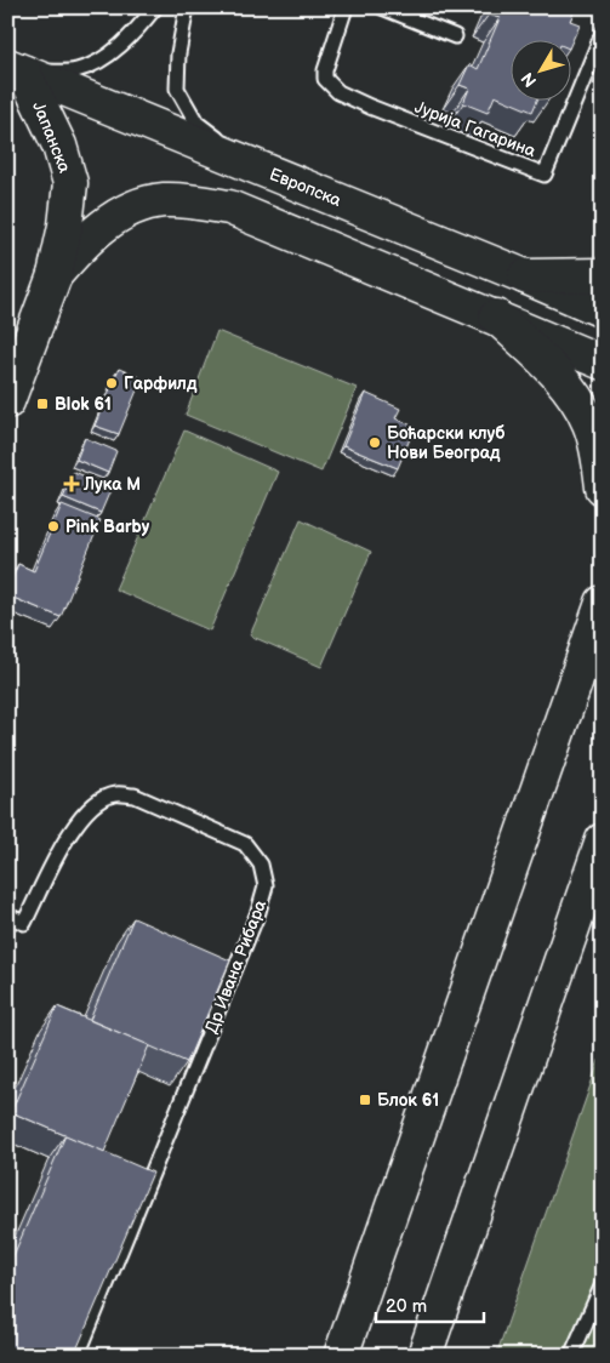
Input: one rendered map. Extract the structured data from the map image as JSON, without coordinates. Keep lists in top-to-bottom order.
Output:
{
  "streets": {
    "main road": ["Јапанска", "Европска"],
    "lane": ["Јурија Гагарина", "Др Ивана Рибара"]
  },
  "crossings": [
    ["Јапанска", "Европска"]
  ],
  "places": {
    "other": ["Гарфилд", "Боћарски клуб Нови Београд", "Pink Barby"],
    "transit": ["Blok 61", "Блок 61"],
    "health": ["Лука М"]
  },
  "scale_bar": "20 m",
  "north": "bottom left"
}
